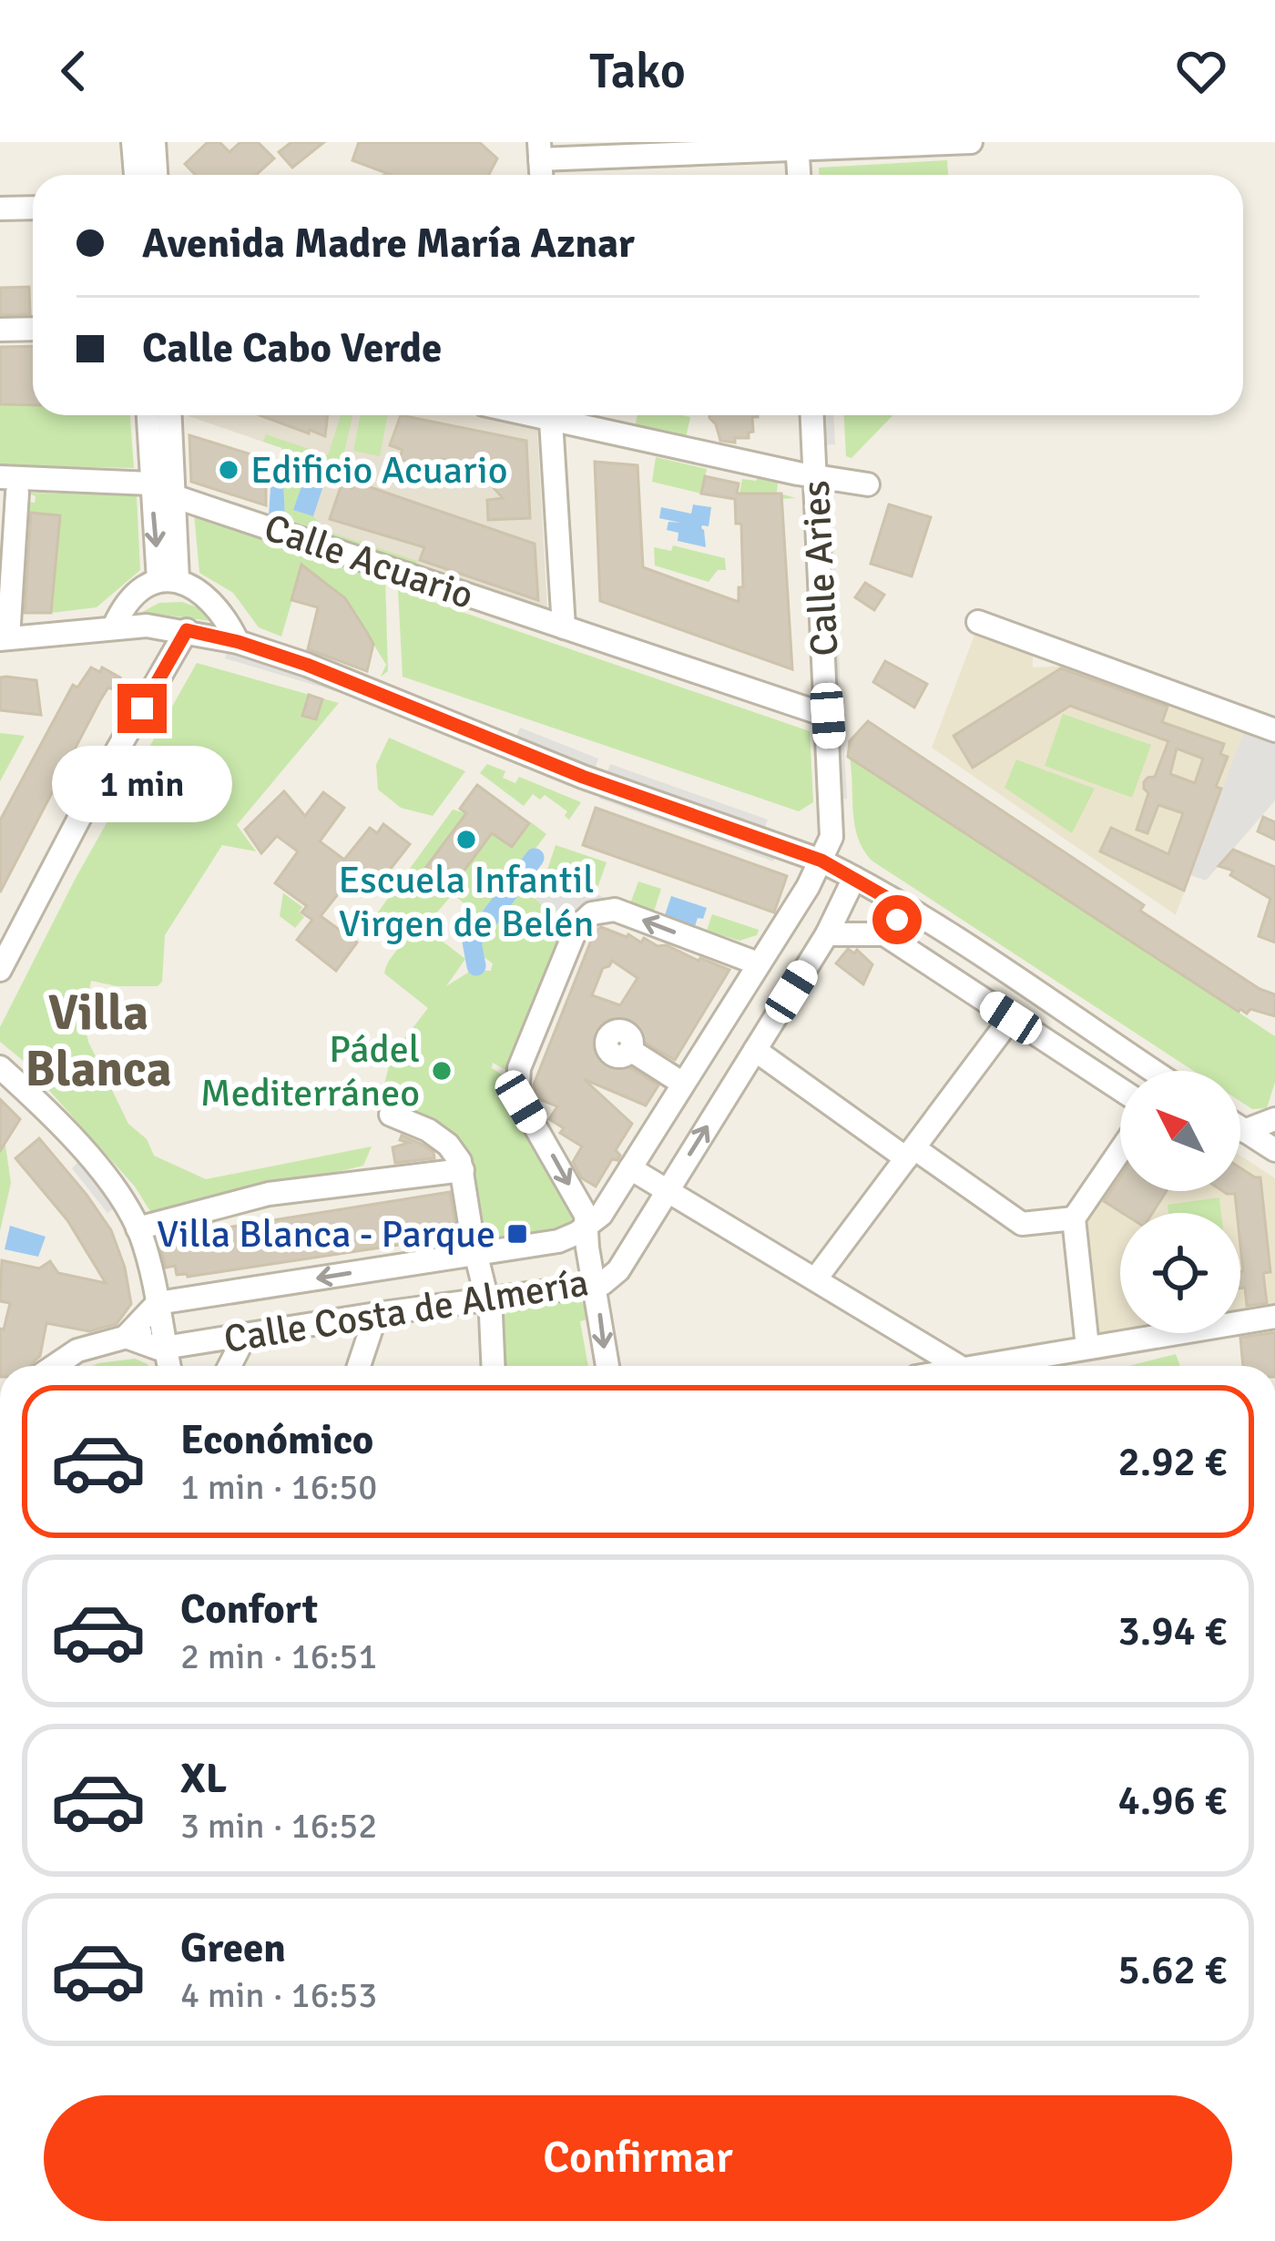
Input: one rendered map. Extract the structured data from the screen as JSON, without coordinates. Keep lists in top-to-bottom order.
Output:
{
  "streets": {
    "street": ["Calle Acuario", "Calle Aries", "Calle Costa de Almería"]
  },
  "crossings": [
    ["Calle Acuario", "Calle Aries"],
    ["Calle Aries", "Calle Costa de Almería"]
  ],
  "districts": ["Villa Blanca"],
  "places": {
    "other": ["Edificio Acuario", "Escuela Infantil Virgen de Belén", "Pádel Mediterráneo"],
    "transit": ["Villa Blanca - Parque"]
  },
  "north": "top left",
  "page": {
    "header": "Tako",
    "banner": ["Avenida Madre María Aznar", "Calle Cabo Verde"],
    "bubble": "1 min",
    "list": [
      {
        "name": "Económico",
        "note": "1 min · 16:50",
        "value": "2.92 €"
      },
      {
        "name": "Confort",
        "note": "2 min · 16:51",
        "value": "3.94 €"
      },
      {
        "name": "XL",
        "note": "3 min · 16:52",
        "value": "4.96 €"
      },
      {
        "name": "Green",
        "note": "4 min · 16:53",
        "value": "5.62 €"
      }
    ],
    "buttons": "Confirmar"
  }
}
